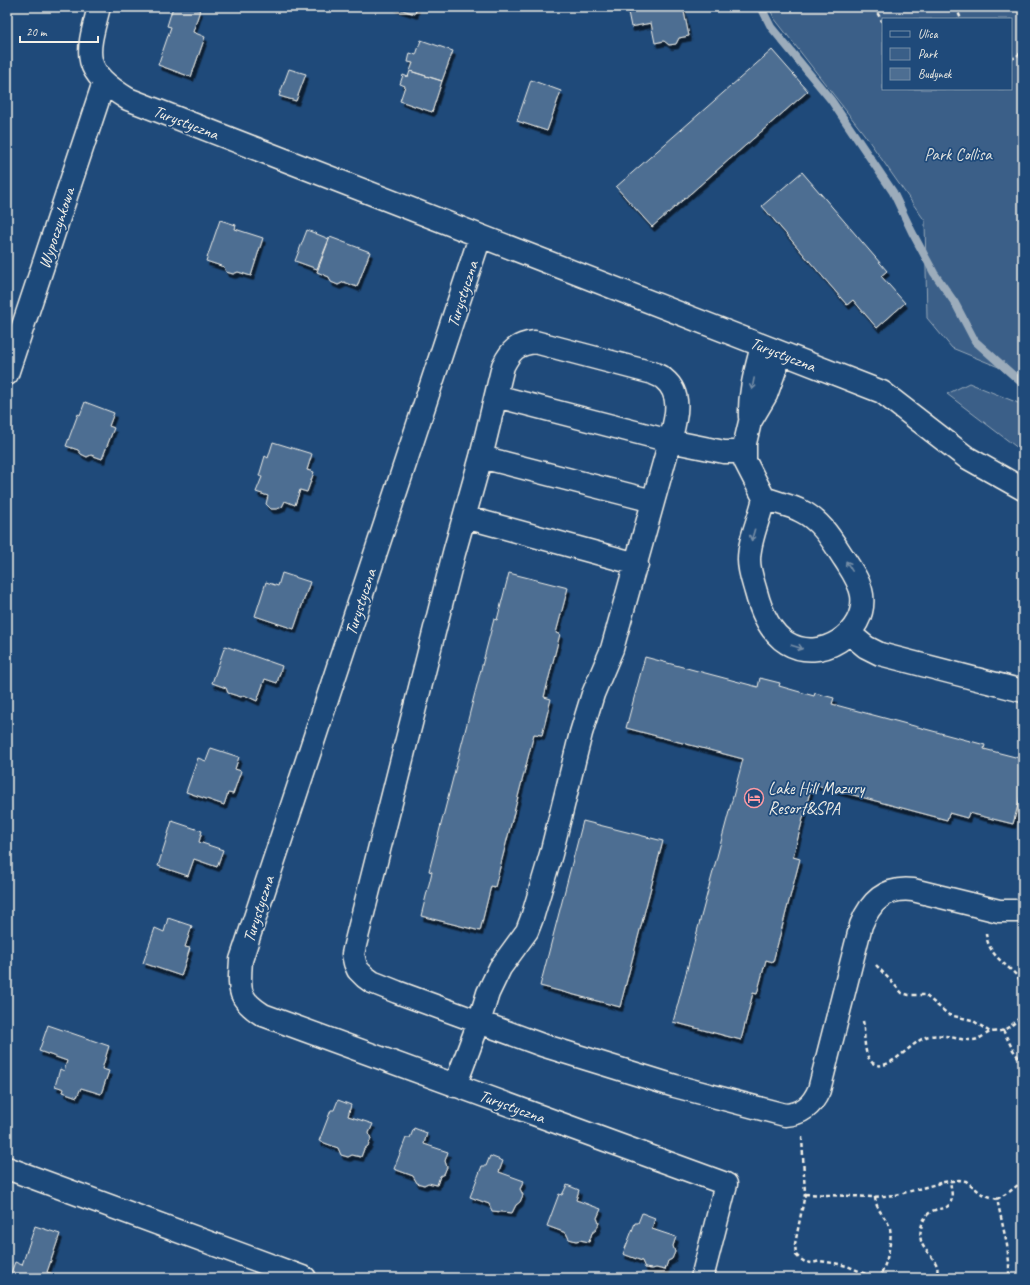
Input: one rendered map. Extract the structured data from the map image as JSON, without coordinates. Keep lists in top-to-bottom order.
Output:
{
  "streets": {
    "street": ["Turystyczna", "Wypoczynkowa"]
  },
  "crossings": [
    ["Turystyczna", "Wypoczynkowa"]
  ],
  "parks": ["Park Collisa"],
  "places": {
    "hotel": ["Lake Hill Mazury Resort&SPA"]
  },
  "legend": ["Ulica", "Park", "Budynek"],
  "scale_bar": "20 m"
}
